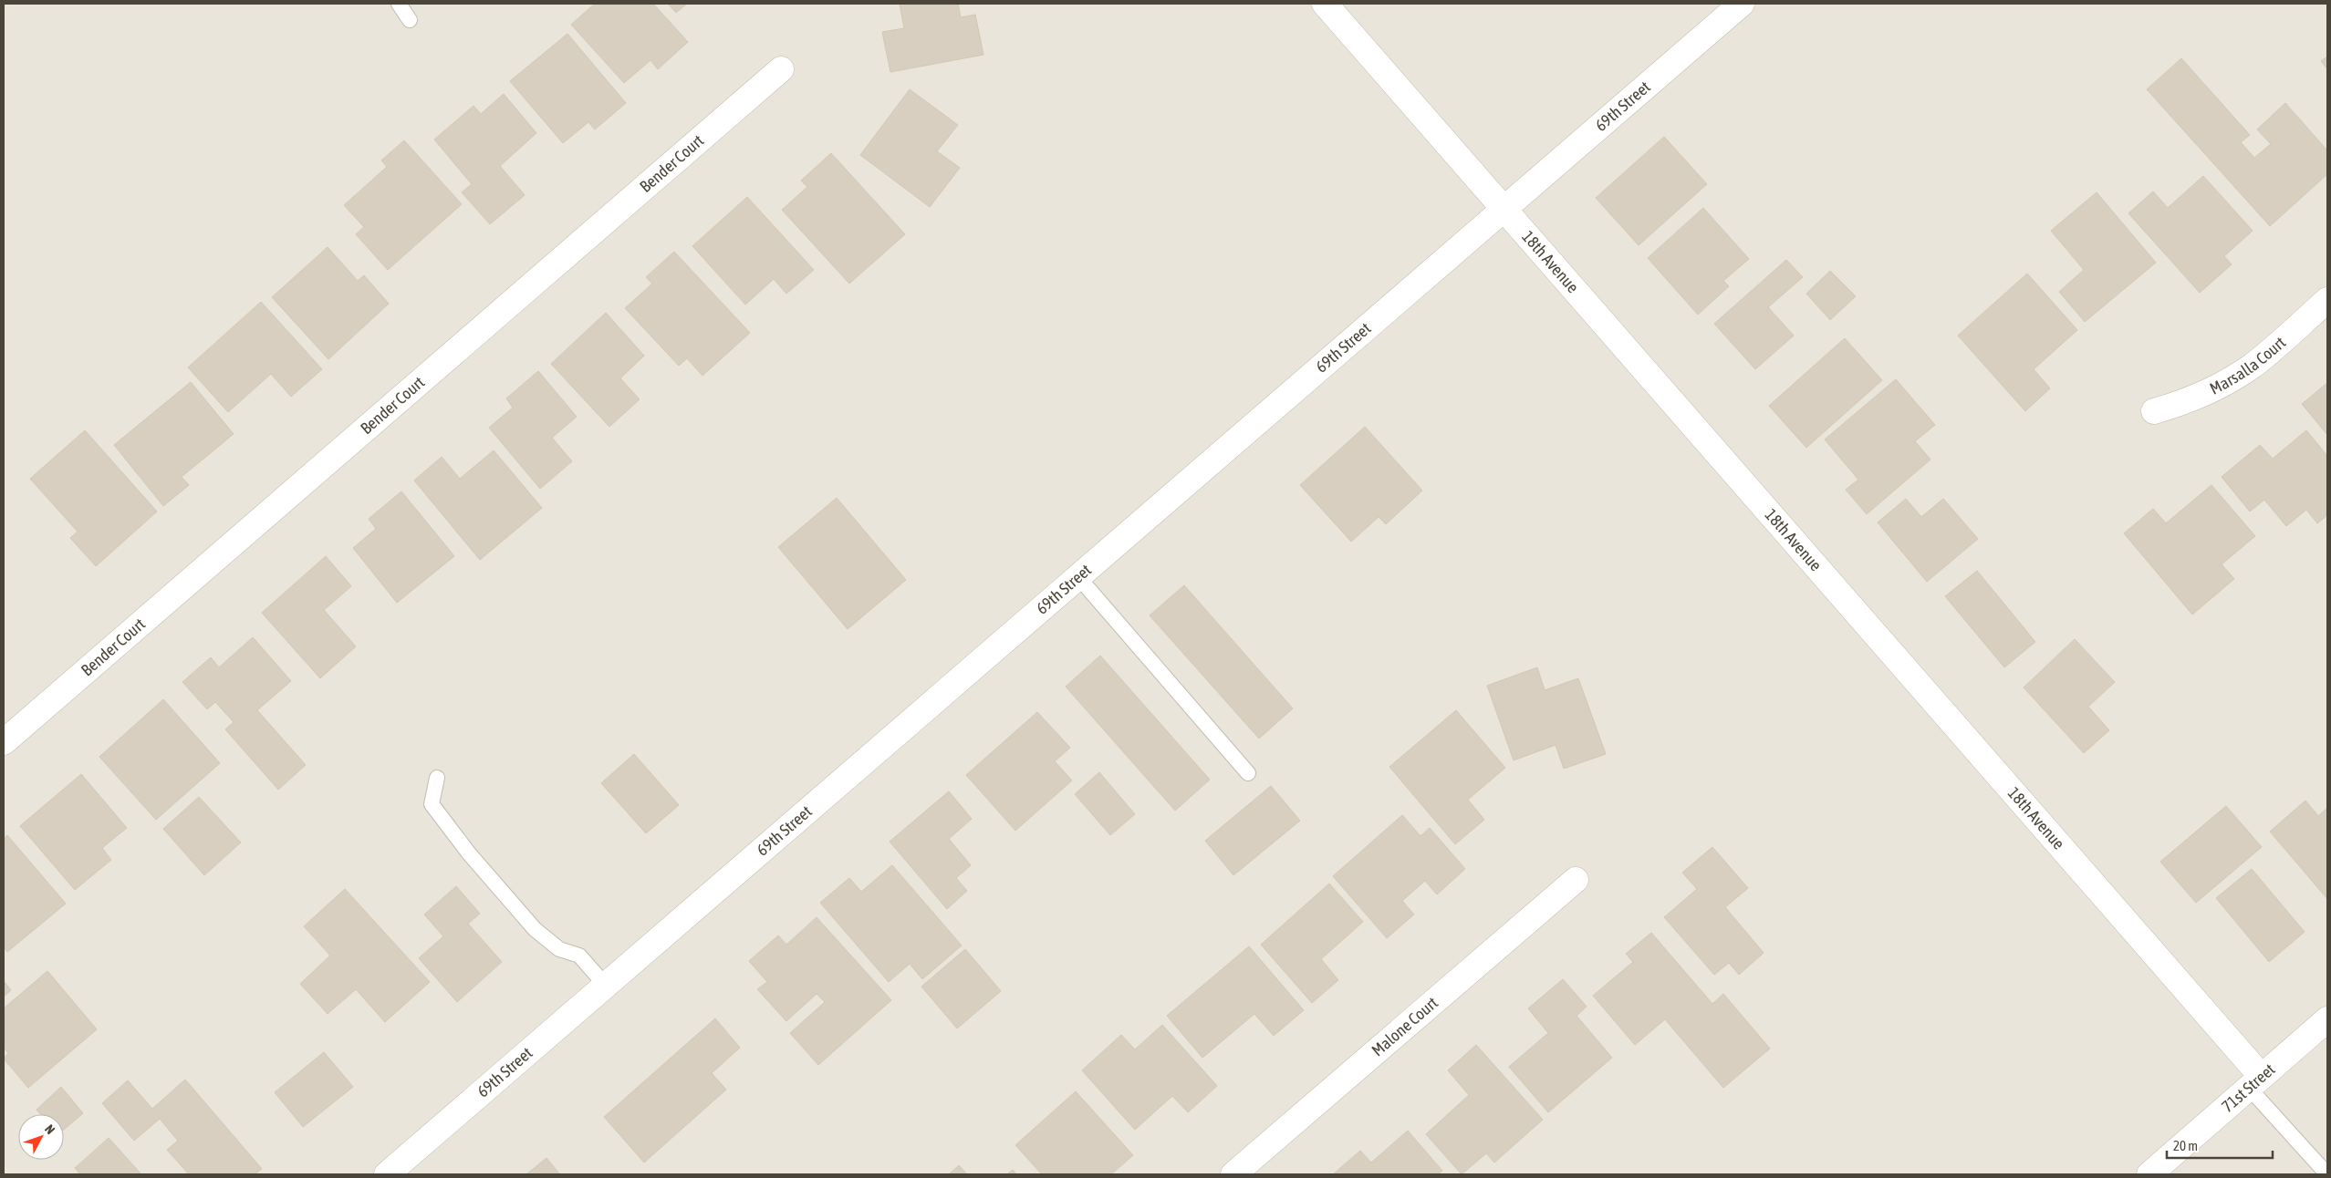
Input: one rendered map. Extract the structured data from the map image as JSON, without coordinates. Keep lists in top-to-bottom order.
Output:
{
  "streets": {
    "street": [
      "69th Street",
      "Bender Court",
      "18th Avenue",
      "Marsalla Court",
      "Malone Court",
      "71st Street"
    ]
  },
  "crossings": [
    ["69th Street", "18th Avenue"],
    ["18th Avenue", "71st Street"]
  ],
  "scale_bar": "20 m",
  "north": "top right"
}
